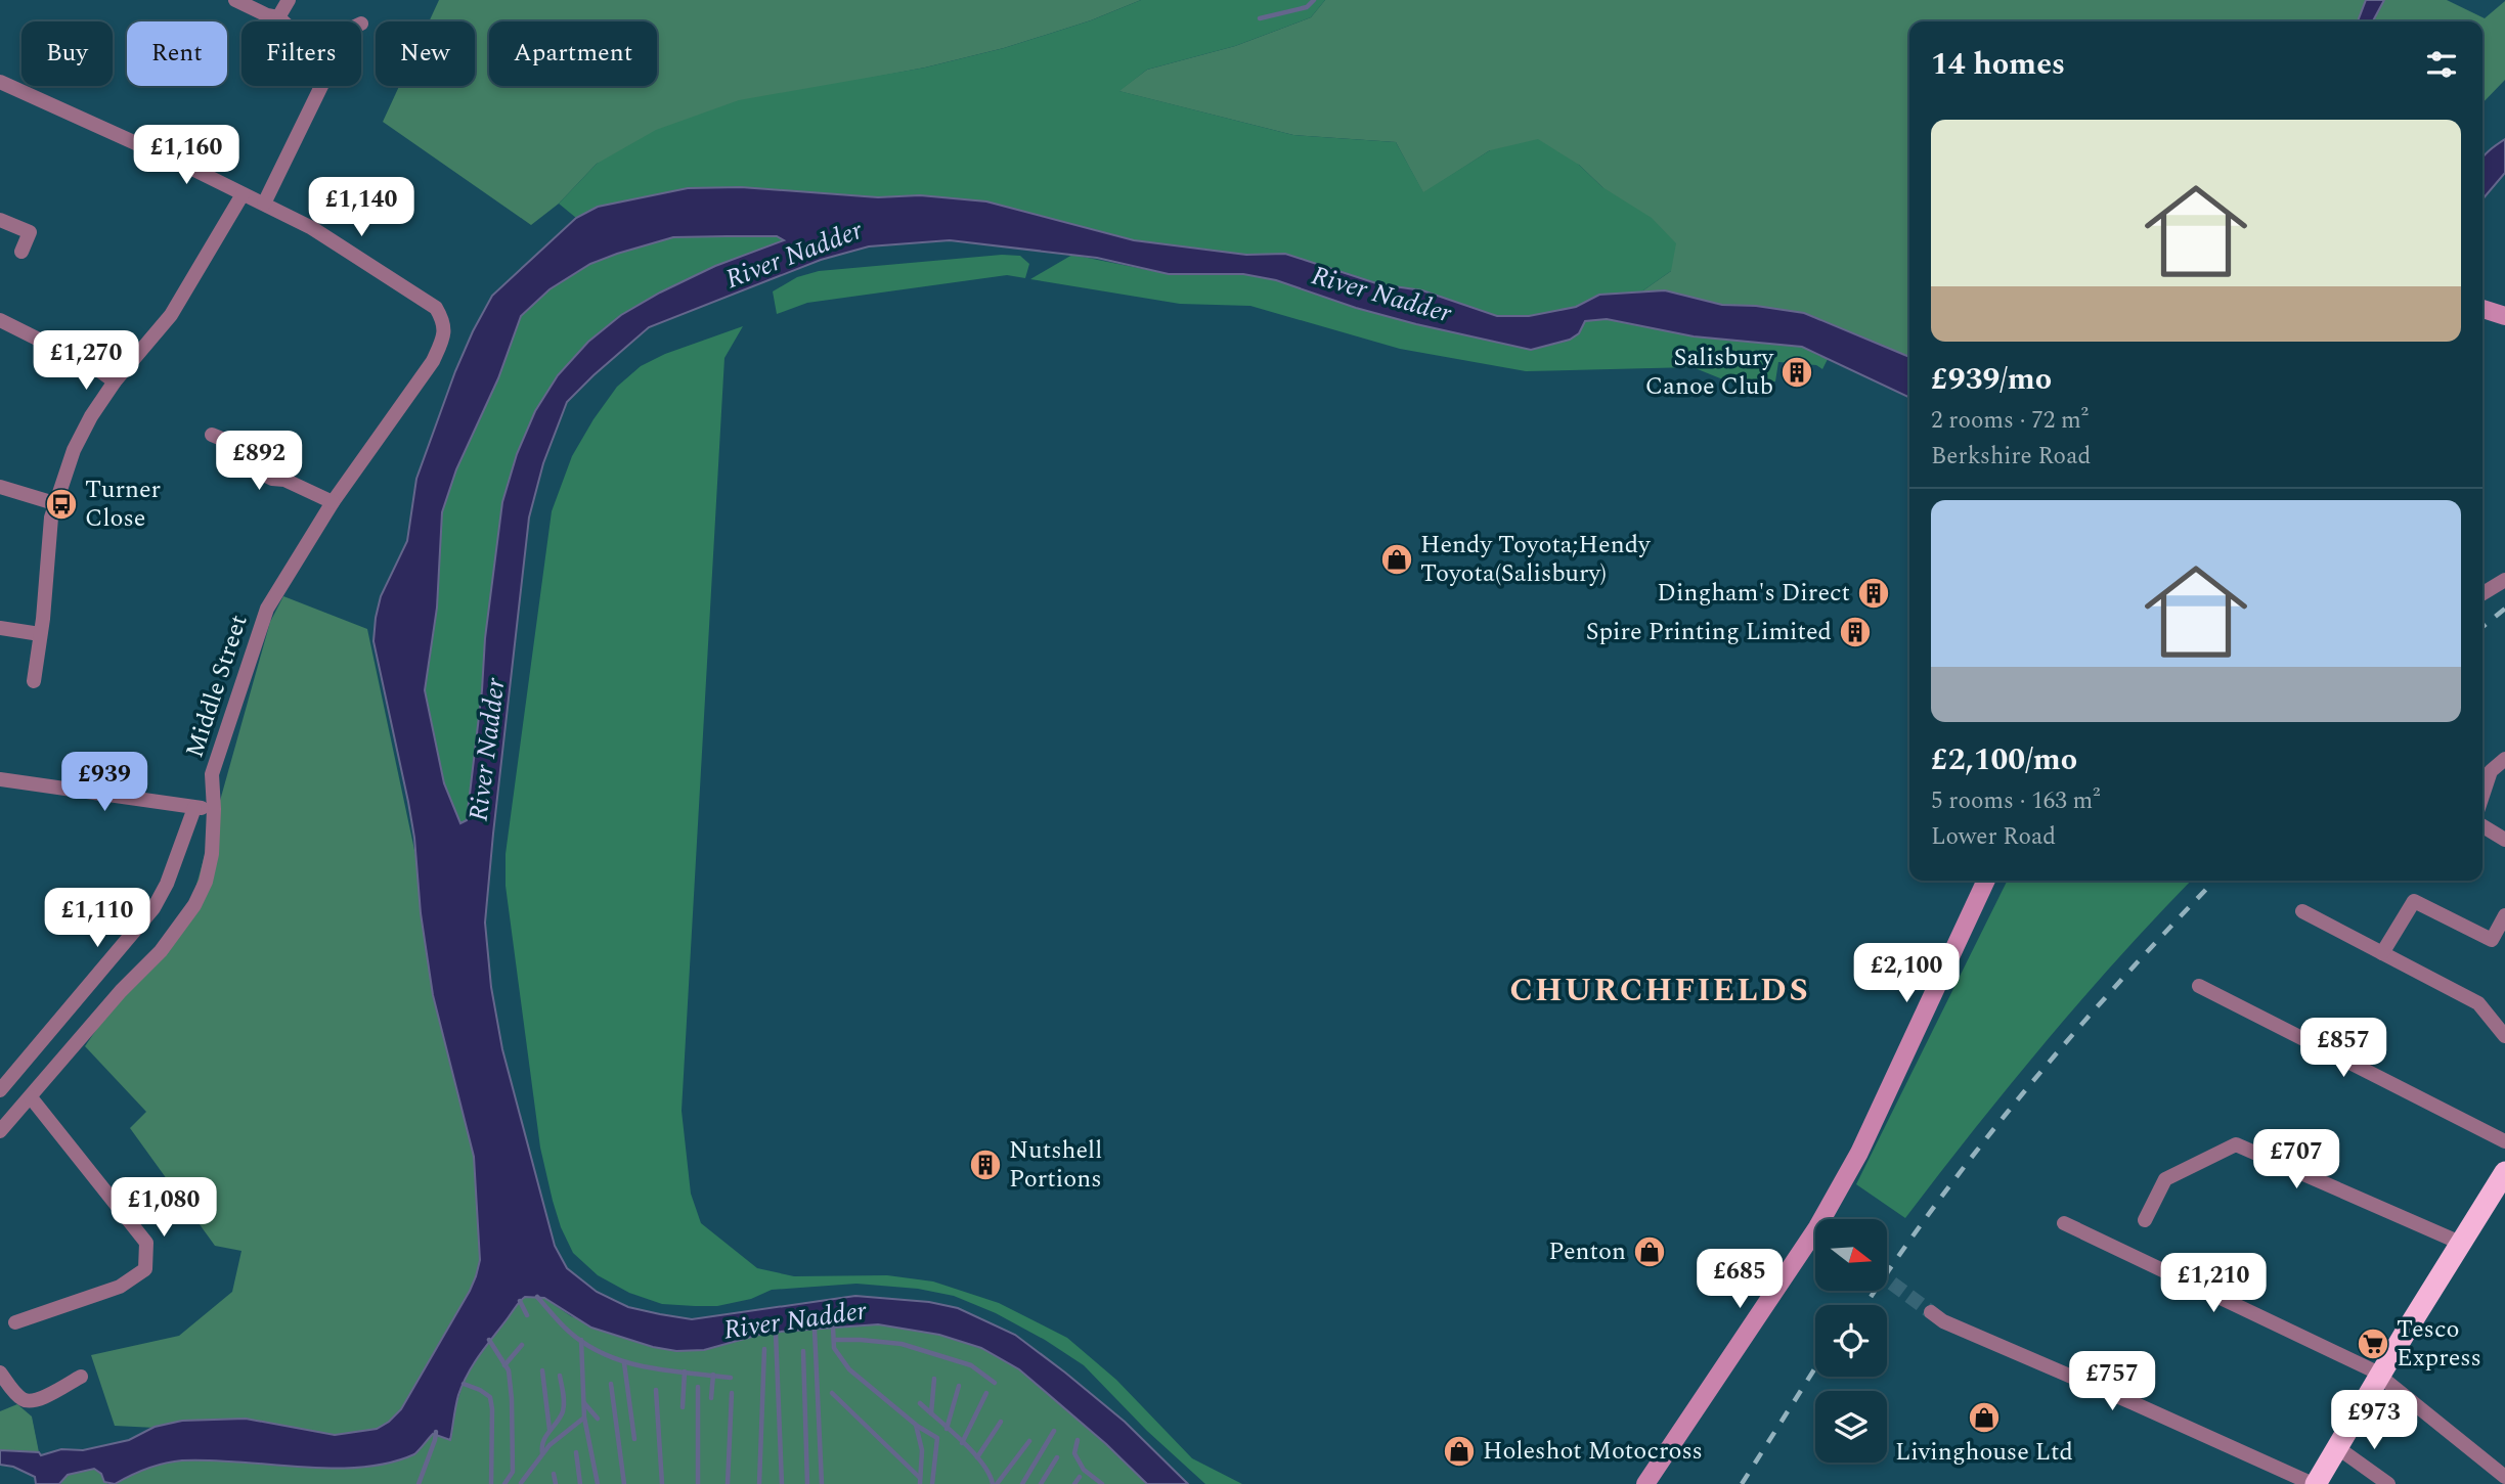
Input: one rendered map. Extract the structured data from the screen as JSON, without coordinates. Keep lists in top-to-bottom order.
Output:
{
  "streets": {
    "street": ["Middle Street"]
  },
  "districts": ["CHURCHFIELDS"],
  "water": ["River Nadder"],
  "places": {
    "building": [
      "Salisbury Canoe Club",
      "Dingham's Direct",
      "Spire Printing Limited",
      "Nutshell Portions"
    ],
    "bus stop": ["Turner Close"],
    "shop": [
      "Hendy Toyota;Hendy Toyota(Salisbury)",
      "Penton",
      "Livinghouse Ltd",
      "Holeshot Motocross"
    ],
    "supermarket": ["Tesco Express"]
  },
  "north": "right",
  "page": {
    "chip": [
      "Buy",
      "Rent",
      "Filters",
      "New",
      "Apartment"
    ],
    "heading": "14 homes",
    "list": [
      {
        "name": "£939/mo",
        "note": "2 rooms · 72 m² · Berkshire Road"
      },
      {
        "name": "£2,100/mo",
        "note": "5 rooms · 163 m² · Lower Road"
      }
    ],
    "price": [
      "£1,160",
      "£1,140",
      "£1,270",
      "£892",
      "£939",
      "£1,110",
      "£2,100",
      "£857",
      "£707",
      "£1,080",
      "£685",
      "£1,210",
      "£757",
      "£973"
    ]
  }
}
